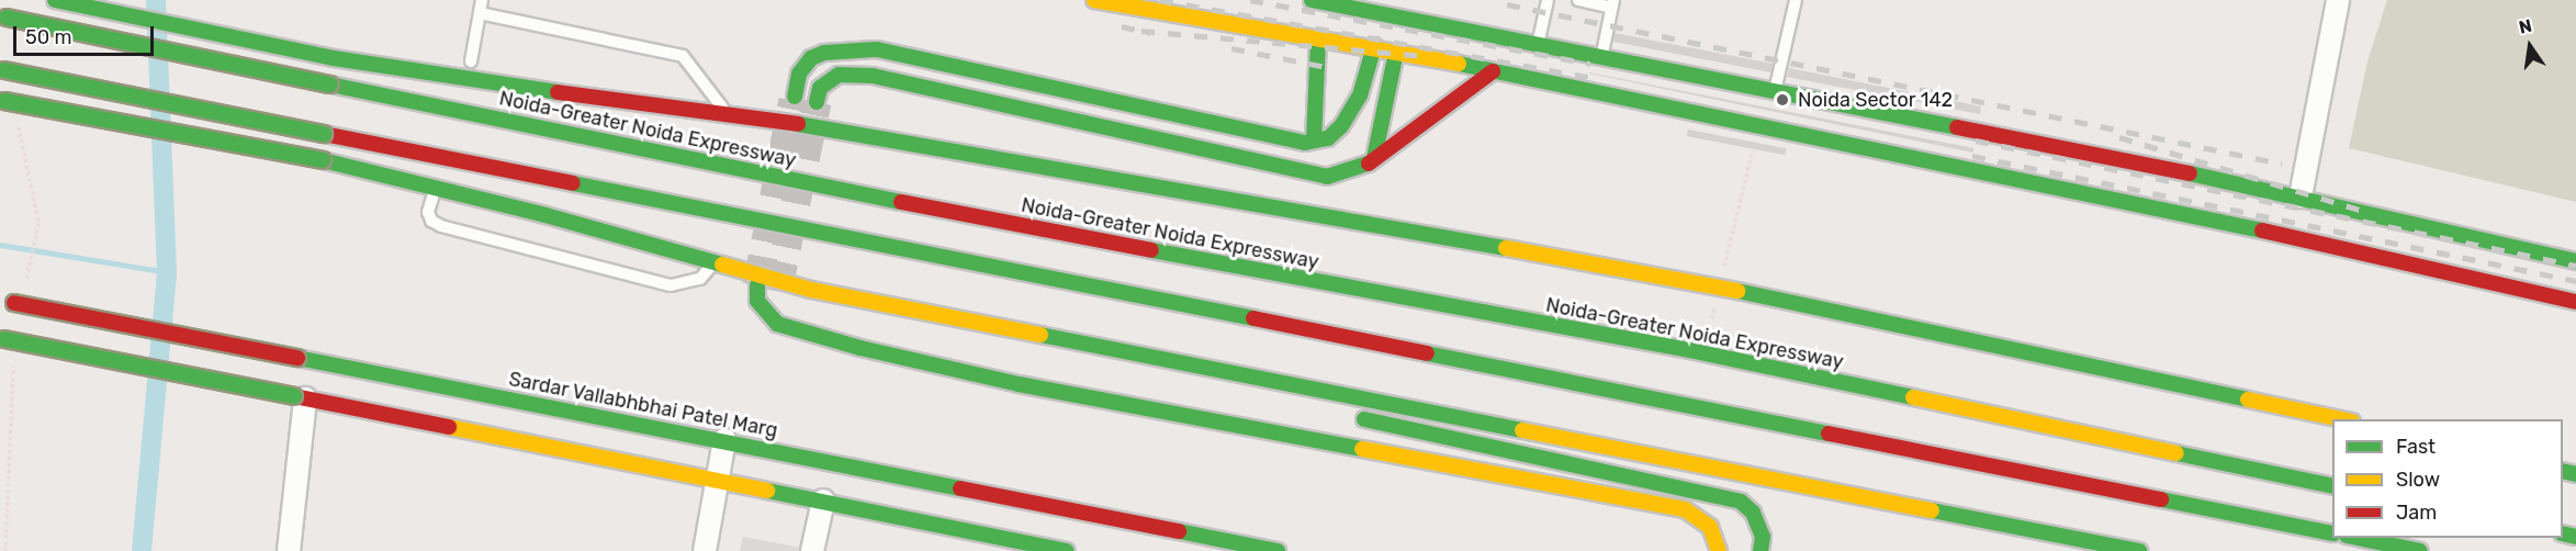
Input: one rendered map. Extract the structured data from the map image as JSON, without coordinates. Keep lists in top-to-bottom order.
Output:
{
  "streets": {
    "main road": ["Noida-Greater Noida Expressway", "Sardar Vallabhbhai Patel Marg"]
  },
  "places": ["Noida Sector 142"],
  "legend": ["Fast", "Slow", "Jam"],
  "scale_bar": "50 m",
  "north": "top"
}
